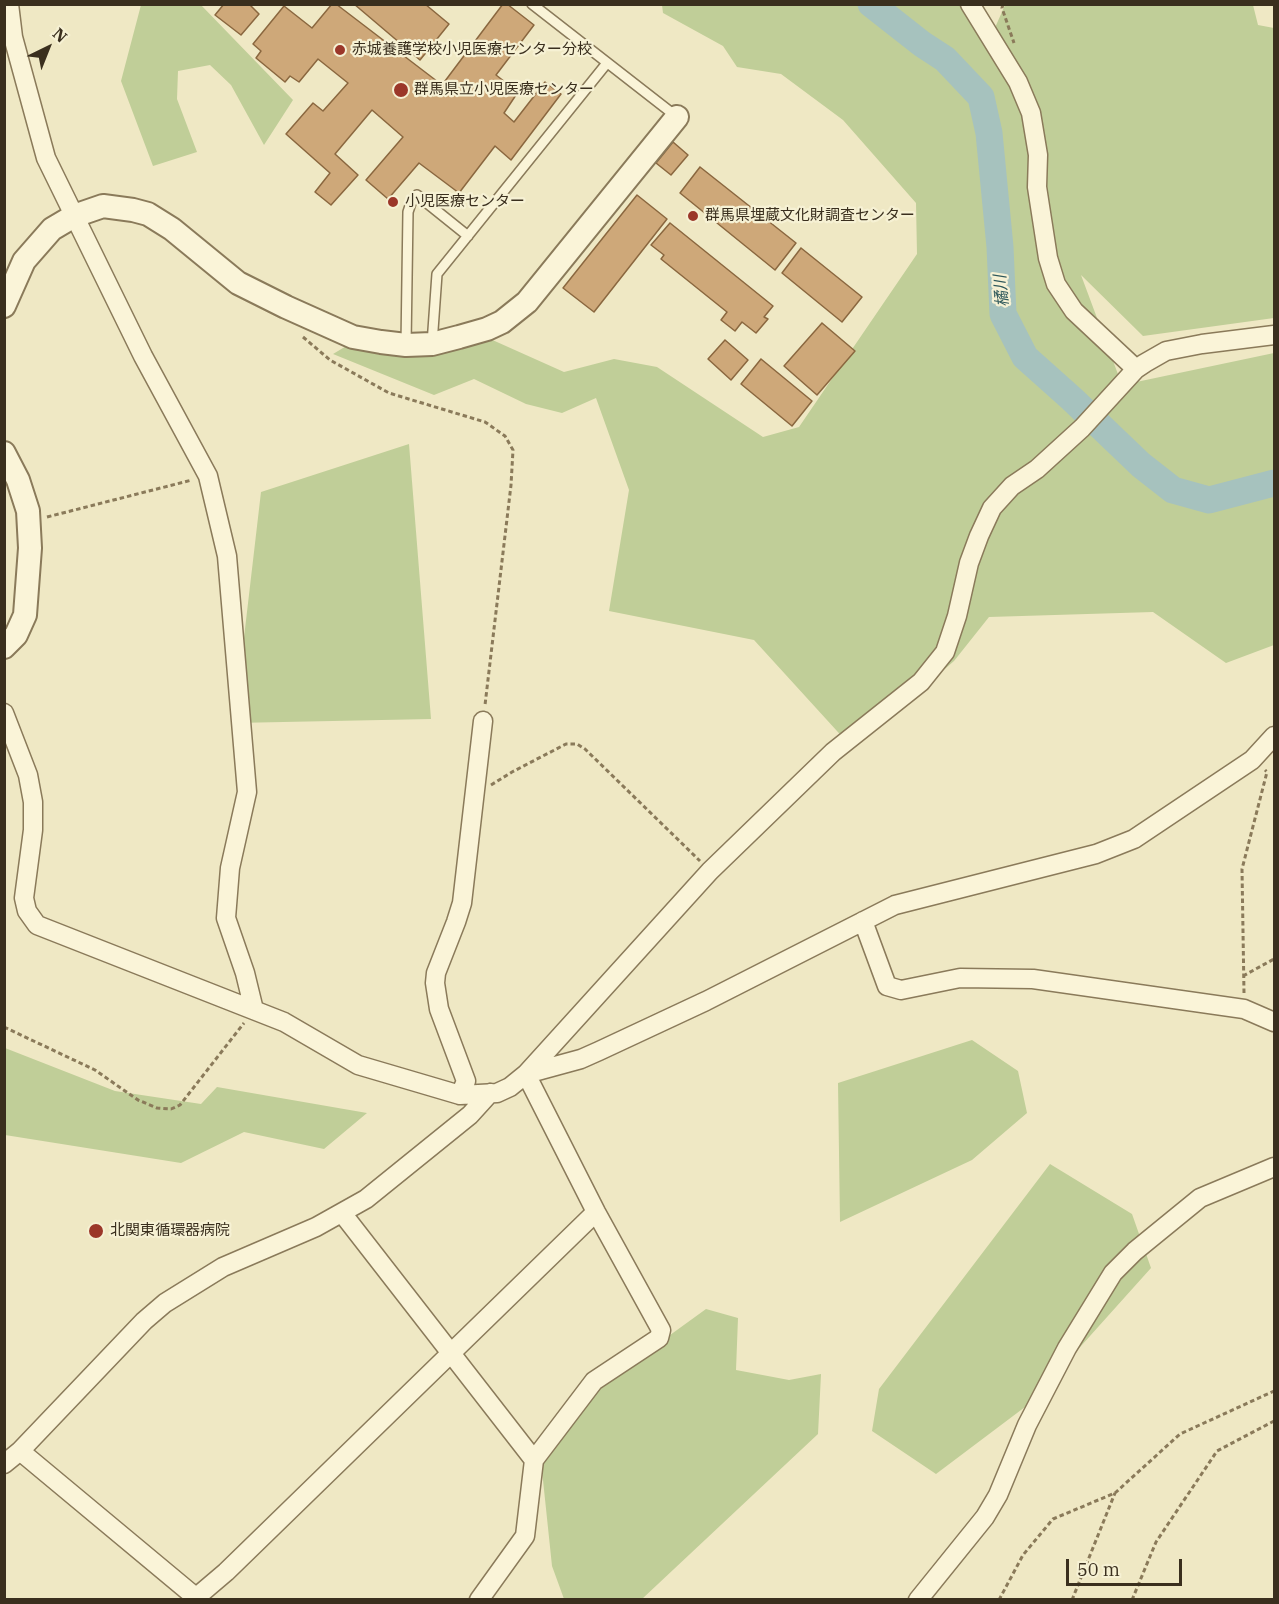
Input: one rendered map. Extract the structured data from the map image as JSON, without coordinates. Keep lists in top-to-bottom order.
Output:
{
  "water": ["橘川"],
  "places": [
    "赤城養護学校小児医療センター分校",
    "群馬県立小児医療センター",
    "小児医療センター",
    "群馬県埋蔵文化財調査センター",
    "北関東循環器病院"
  ],
  "scale_bar": "50 m",
  "north": "top right"
}
